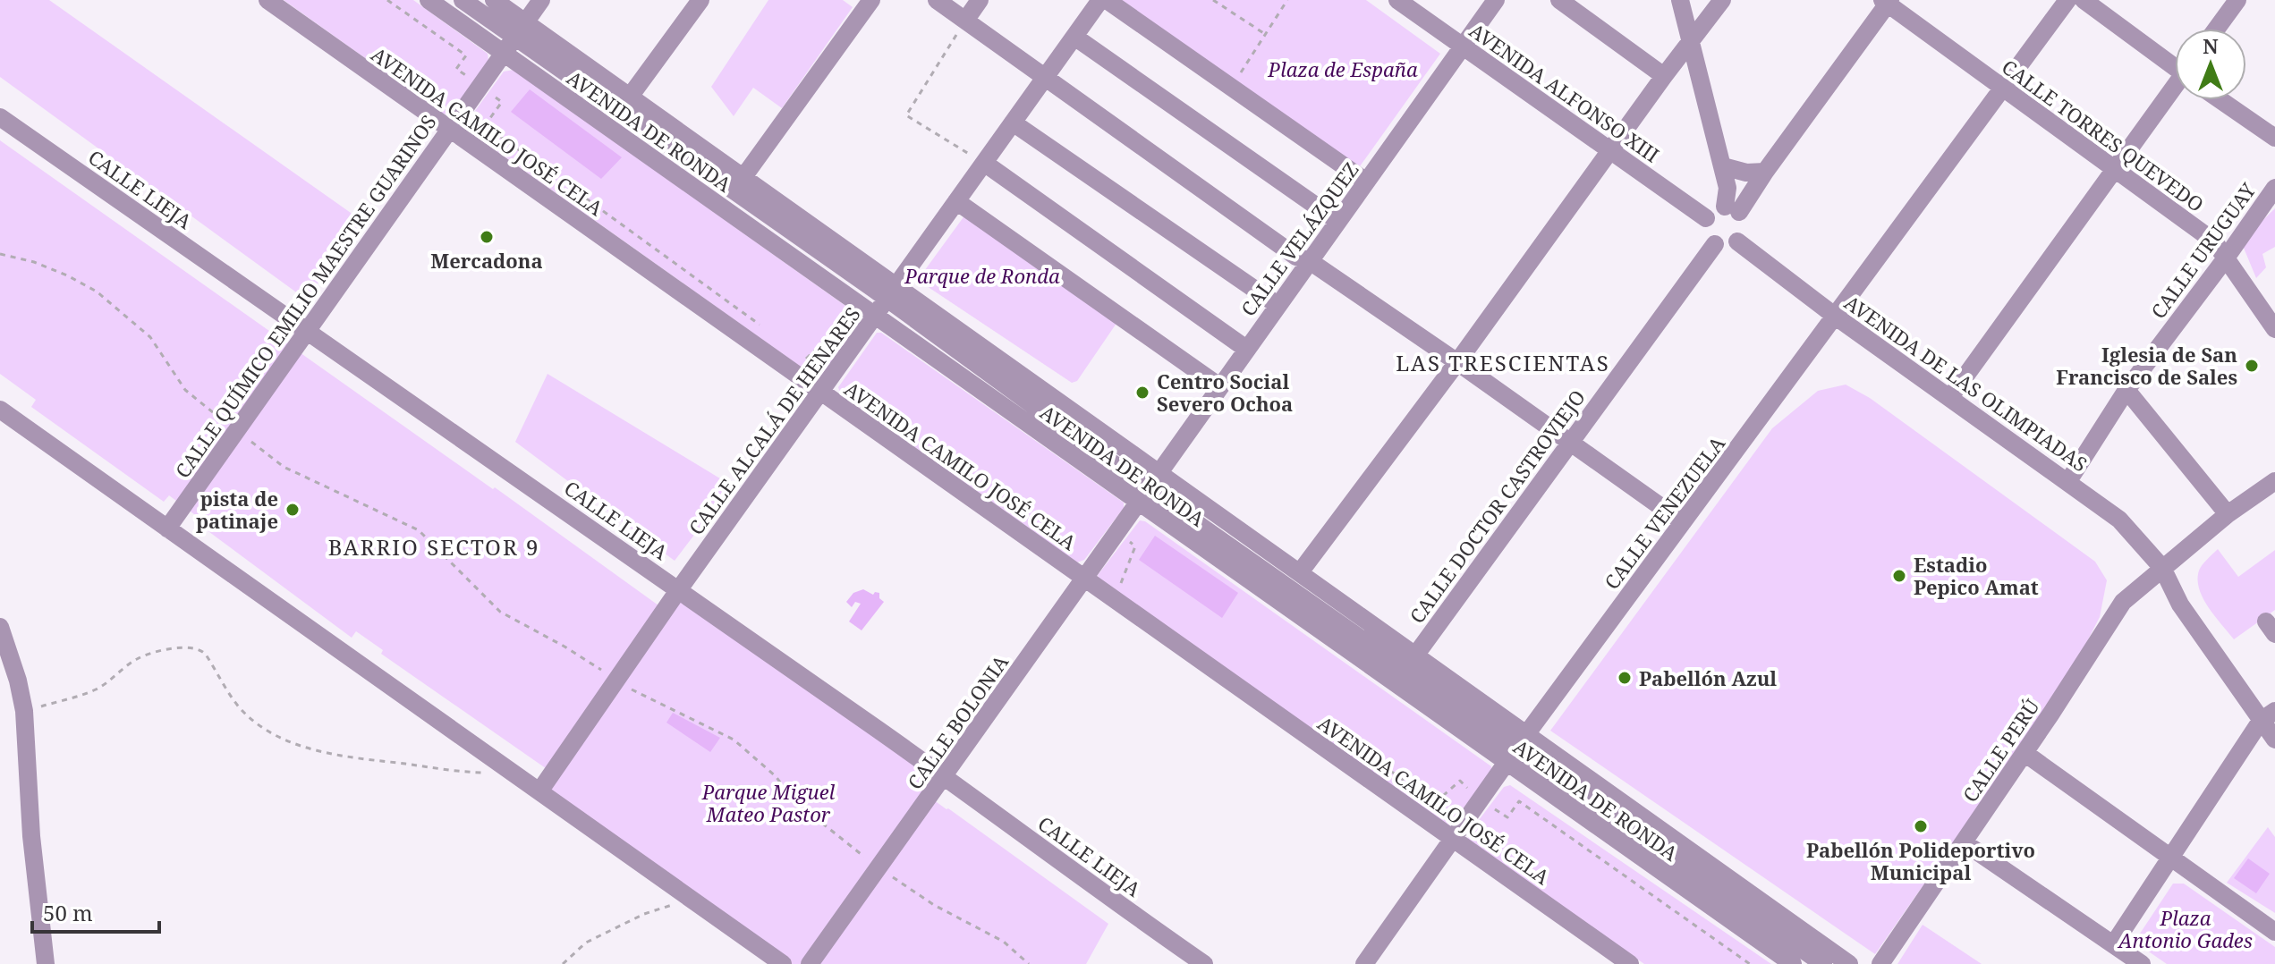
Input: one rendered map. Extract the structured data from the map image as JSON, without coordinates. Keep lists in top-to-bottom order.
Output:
{
  "streets": {
    "street": [
      "AVENIDA ALFONSO XIII",
      "AVENIDA CAMILO JOSÉ CELA",
      "AVENIDA DE RONDA",
      "CALLE TORRES QUEVEDO",
      "CALLE LIEJA",
      "CALLE VELÁZQUEZ",
      "CALLE URUGUAY",
      "CALLE QUÍMICO EMILIO MAESTRE GUARINOS",
      "AVENIDA DE LAS OLIMPIADAS",
      "CALLE ALCALÁ DE HENARES",
      "CALLE DOCTOR CASTROVIEJO",
      "CALLE VENEZUELA",
      "CALLE BOLONIA",
      "CALLE PERÚ"
    ]
  },
  "crossings": [
    ["AVENIDA ALFONSO XIII", "CALLE VELÁZQUEZ"],
    ["AVENIDA ALFONSO XIII", "AVENIDA DE LAS OLIMPIADAS"],
    ["AVENIDA ALFONSO XIII", "CALLE DOCTOR CASTROVIEJO"],
    ["AVENIDA CAMILO JOSÉ CELA", "CALLE QUÍMICO EMILIO MAESTRE GUARINOS"],
    ["AVENIDA CAMILO JOSÉ CELA", "CALLE ALCALÁ DE HENARES"],
    ["AVENIDA CAMILO JOSÉ CELA", "CALLE VENEZUELA"],
    ["AVENIDA CAMILO JOSÉ CELA", "CALLE BOLONIA"],
    ["AVENIDA DE RONDA", "CALLE VELÁZQUEZ"],
    ["AVENIDA DE RONDA", "CALLE QUÍMICO EMILIO MAESTRE GUARINOS"],
    ["AVENIDA DE RONDA", "CALLE ALCALÁ DE HENARES"],
    ["AVENIDA DE RONDA", "CALLE DOCTOR CASTROVIEJO"],
    ["AVENIDA DE RONDA", "CALLE VENEZUELA"],
    ["AVENIDA DE RONDA", "CALLE BOLONIA"],
    ["CALLE TORRES QUEVEDO", "CALLE URUGUAY"],
    ["CALLE TORRES QUEVEDO", "CALLE VENEZUELA"],
    ["CALLE LIEJA", "CALLE QUÍMICO EMILIO MAESTRE GUARINOS"],
    ["CALLE LIEJA", "CALLE ALCALÁ DE HENARES"],
    ["CALLE LIEJA", "CALLE BOLONIA"],
    ["CALLE VELÁZQUEZ", "CALLE BOLONIA"],
    ["CALLE URUGUAY", "AVENIDA DE LAS OLIMPIADAS"],
    ["AVENIDA DE LAS OLIMPIADAS", "CALLE DOCTOR CASTROVIEJO"],
    ["AVENIDA DE LAS OLIMPIADAS", "CALLE VENEZUELA"],
    ["AVENIDA DE LAS OLIMPIADAS", "CALLE PERÚ"]
  ],
  "districts": ["LAS TRESCIENTAS", "BARRIO SECTOR 9"],
  "parks": [
    "Plaza de España",
    "Parque de Ronda",
    "Parque Miguel Mateo Pastor",
    "Plaza Antonio Gades"
  ],
  "places": [
    "Mercadona",
    "Iglesia de San Francisco de Sales",
    "Centro Social Severo Ochoa",
    "pista de patinaje",
    "Estadio Pepico Amat",
    "Pabellón Azul",
    "Pabellón Polideportivo Municipal"
  ],
  "scale_bar": "50 m",
  "north": "top"
}
